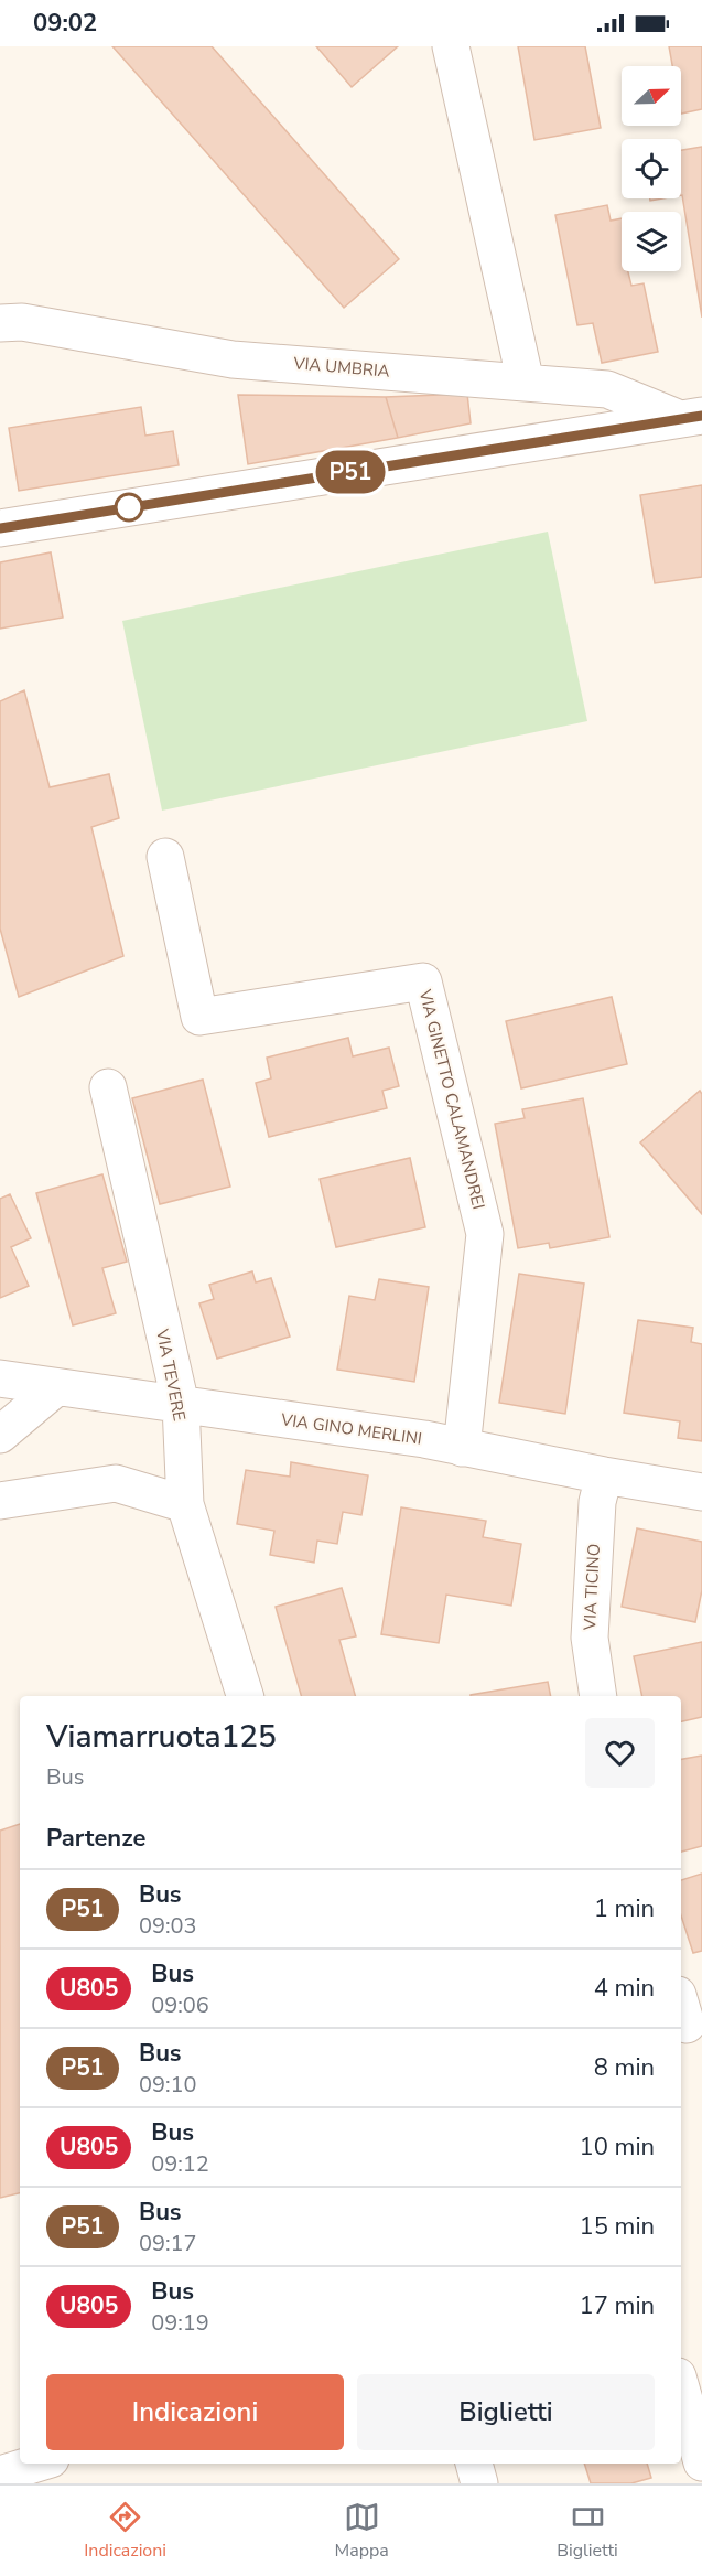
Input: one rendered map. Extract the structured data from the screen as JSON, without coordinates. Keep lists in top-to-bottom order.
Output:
{
  "streets": {
    "street": [
      "VIA UMBRIA",
      "VIA GINETTO CALAMANDREI",
      "VIA TEVERE",
      "VIA GINO MERLINI",
      "VIA TICINO"
    ]
  },
  "crossings": [
    ["VIA GINETTO CALAMANDREI", "VIA GINO MERLINI"],
    ["VIA TEVERE", "VIA GINO MERLINI"],
    ["VIA GINO MERLINI", "VIA TICINO"]
  ],
  "lines": ["bus line P51"],
  "north": "top right",
  "page": {
    "status": "09:02",
    "on_map": "P51",
    "heading": [
      ["Viamarruota125", "Bus"],
      "Partenze"
    ],
    "list": [
      {
        "mark": "P51",
        "name": "Bus",
        "note": "09:03",
        "value": "1 min"
      },
      {
        "mark": "U805",
        "name": "Bus",
        "note": "09:06",
        "value": "4 min"
      },
      {
        "mark": "P51",
        "name": "Bus",
        "note": "09:10",
        "value": "8 min"
      },
      {
        "mark": "U805",
        "name": "Bus",
        "note": "09:12",
        "value": "10 min"
      },
      {
        "mark": "P51",
        "name": "Bus",
        "note": "09:17",
        "value": "15 min"
      },
      {
        "mark": "U805",
        "name": "Bus",
        "note": "09:19",
        "value": "17 min"
      }
    ],
    "buttons": ["Indicazioni", "Biglietti"],
    "tabs": ["Indicazioni", "Mappa", "Biglietti"]
  }
}
